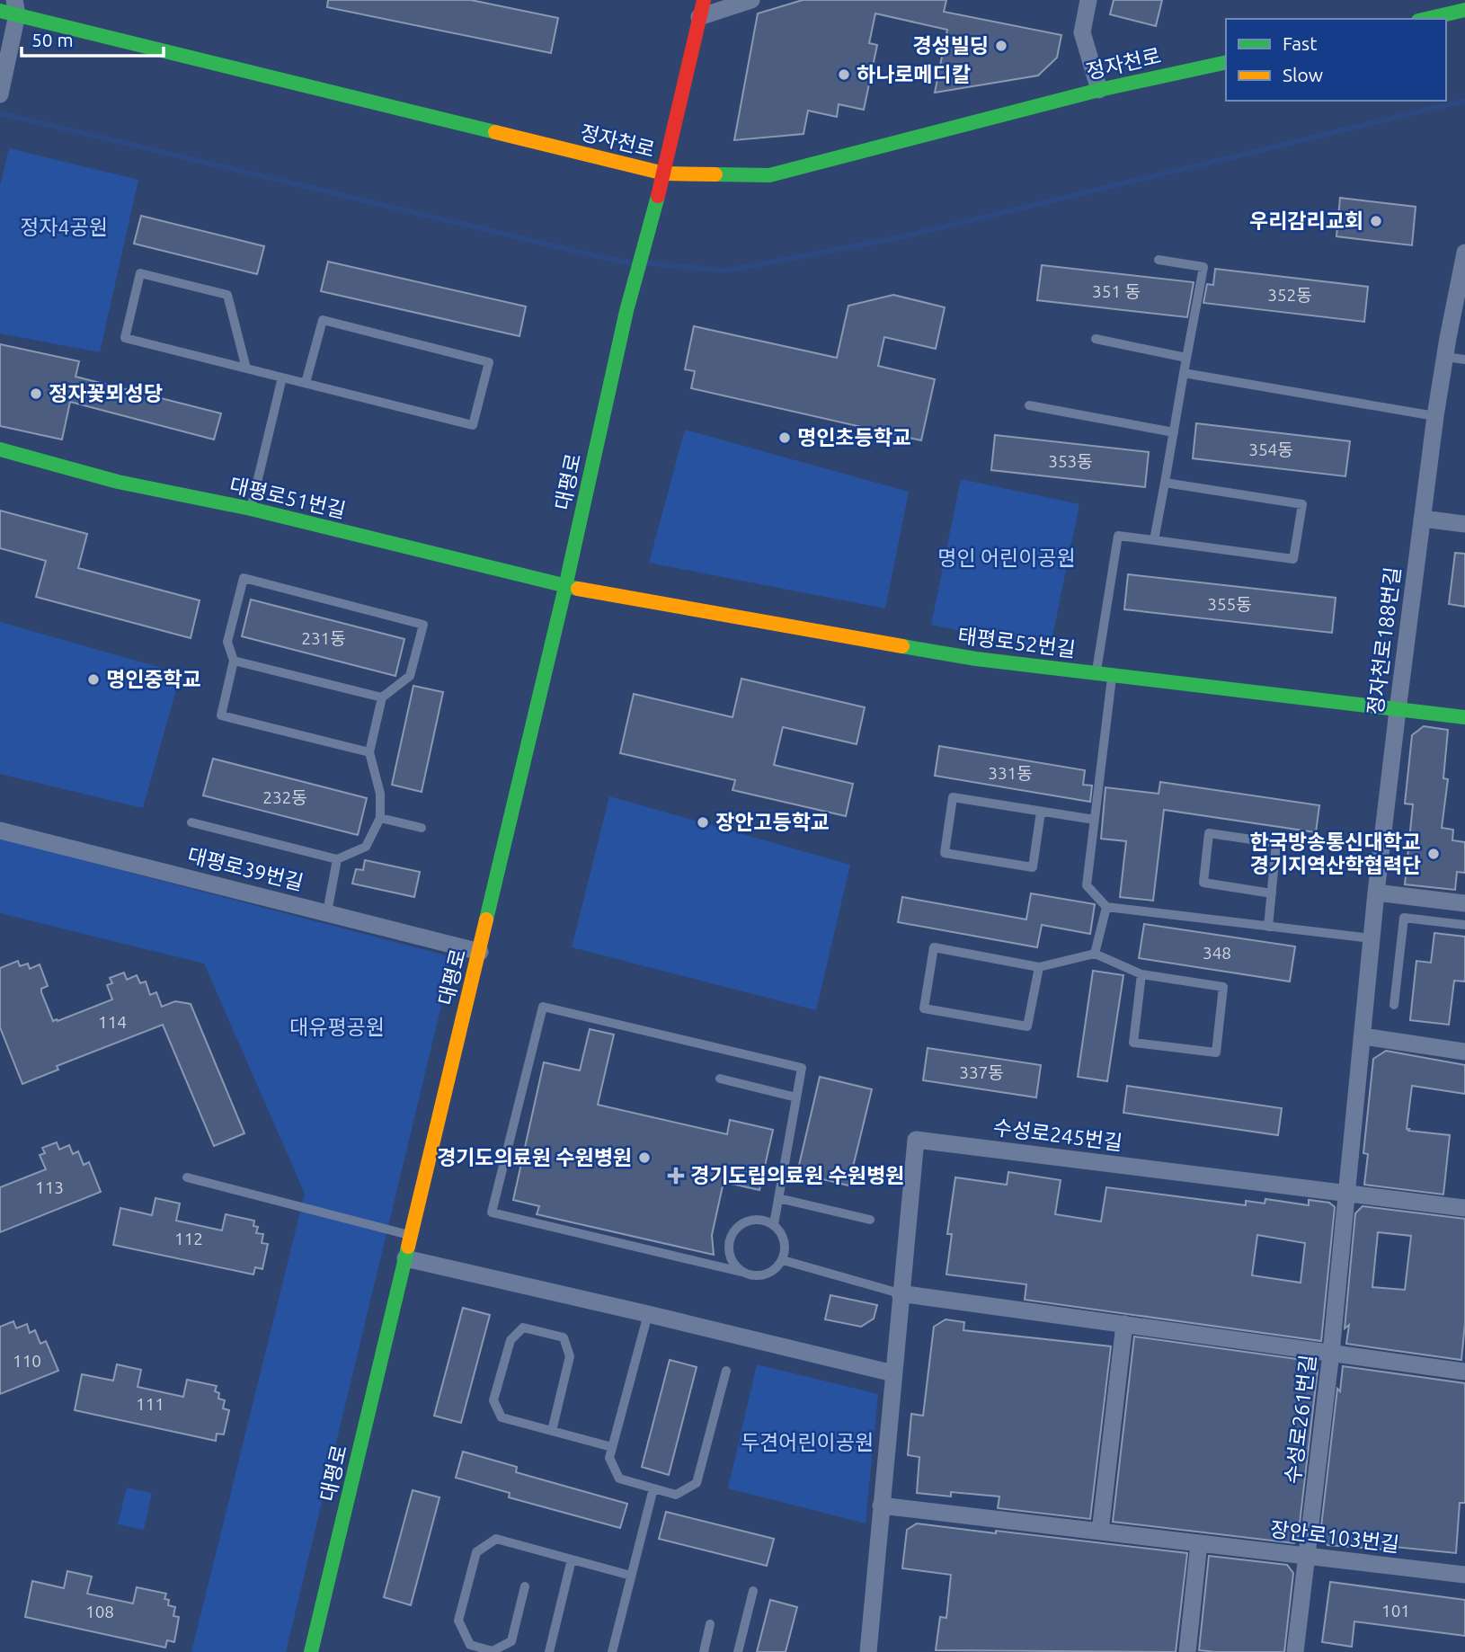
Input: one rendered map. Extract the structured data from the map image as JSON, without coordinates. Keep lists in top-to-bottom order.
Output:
{
  "streets": {
    "street": [
      "정자천로",
      "대평로",
      "대평로51번길",
      "정자천로188번길",
      "태평로52번길",
      "대평로39번길",
      "수성로245번길",
      "수성로261번길",
      "장안로103번길"
    ]
  },
  "crossings": [
    ["정자천로", "대평로"],
    ["대평로", "대평로51번길"],
    ["대평로", "태평로52번길"],
    ["대평로", "대평로39번길"],
    ["대평로51번길", "태평로52번길"],
    ["정자천로188번길", "태평로52번길"],
    ["정자천로188번길", "수성로245번길"],
    ["정자천로188번길", "수성로261번길"],
    ["수성로245번길", "수성로261번길"],
    ["수성로245번길", "장안로103번길"],
    ["수성로261번길", "장안로103번길"]
  ],
  "parks": [
    "정자4공원",
    "명인 어린이공원",
    "대유평공원",
    "두견어린이공원"
  ],
  "places": {
    "other": [
      "경성빌딩",
      "하나로메디칼",
      "우리감리교회",
      "정자꽃뫼성당",
      "명인초등학교",
      "명인중학교",
      "장안고등학교",
      "한국방송통신대학교 경기지역산학협력단",
      "경기도의료원 수원병원"
    ],
    "health": ["경기도립의료원 수원병원"]
  },
  "house_numbers": [
    "351 동",
    "352동",
    "354동",
    "353동",
    "355동",
    "231동",
    "331동",
    "232동",
    "348",
    "114",
    "337동",
    "113",
    "112",
    "110",
    "111",
    "101",
    "108"
  ],
  "legend": ["Fast", "Slow"],
  "scale_bar": "50 m"
}
